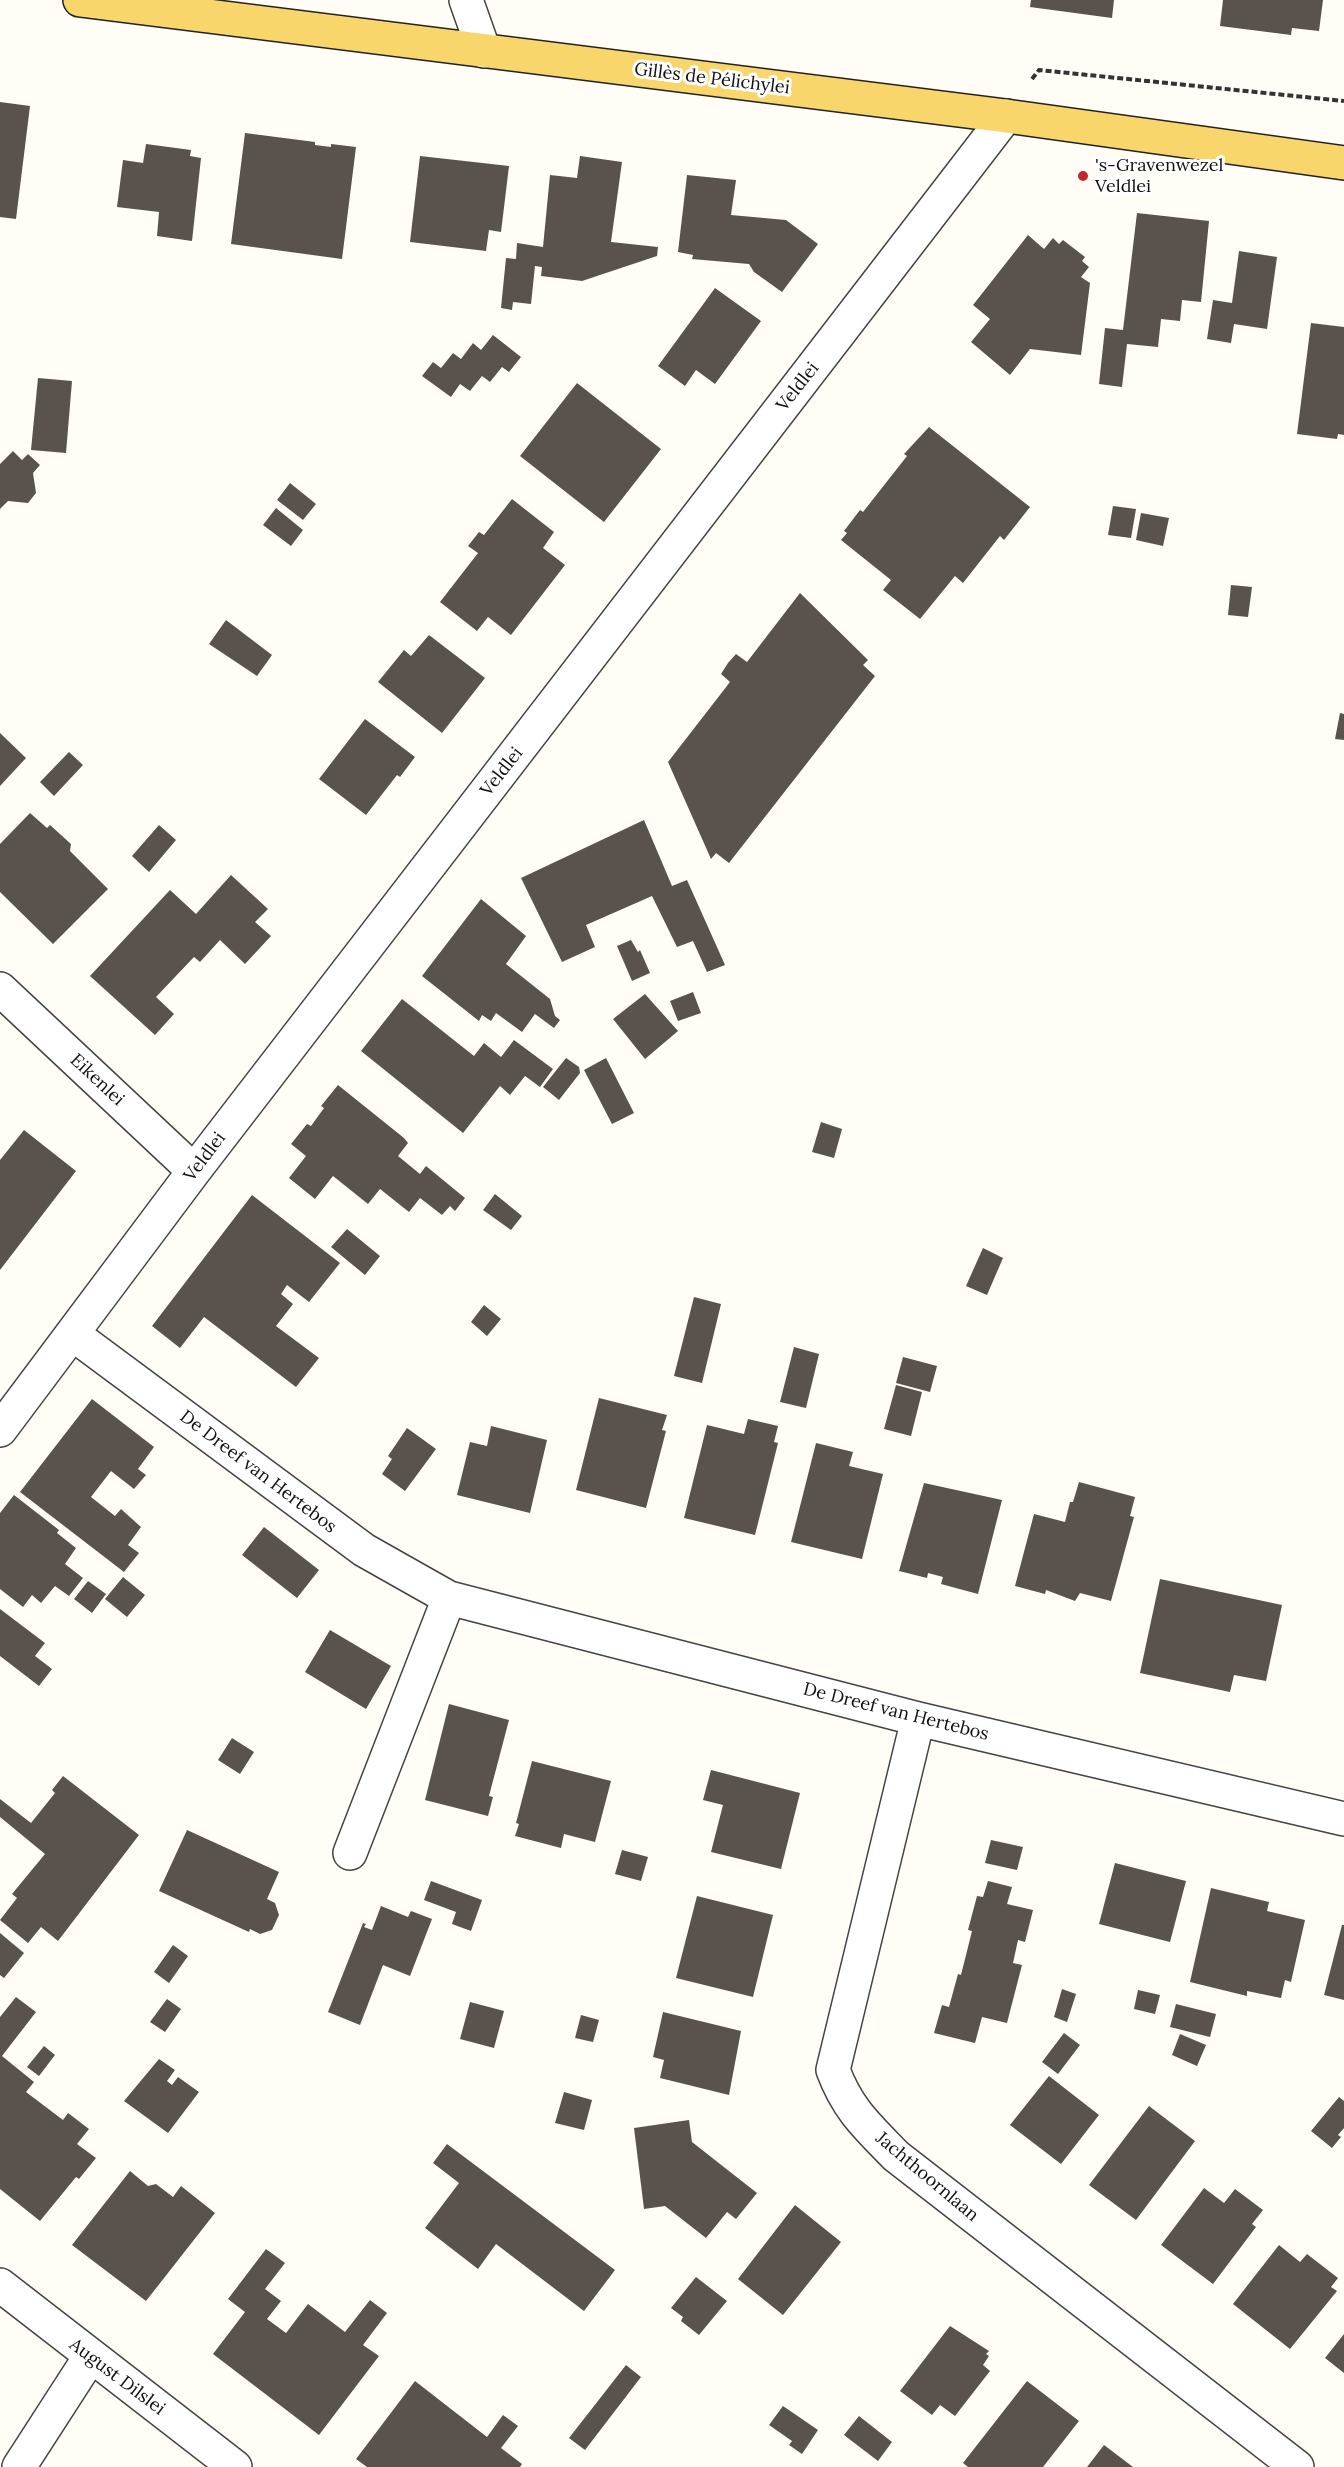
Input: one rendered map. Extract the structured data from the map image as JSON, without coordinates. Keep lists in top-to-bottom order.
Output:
{
  "streets": {
    "main road": ["Gillès de Pélichylei"],
    "street": [
      "Veldlei",
      "Eikenlei",
      "De Dreef van Hertebos",
      "Jachthoornlaan",
      "August Dilslei"
    ]
  },
  "crossings": [
    ["Gillès de Pélichylei", "Veldlei"],
    ["Veldlei", "Eikenlei"],
    ["Veldlei", "De Dreef van Hertebos"],
    ["De Dreef van Hertebos", "Jachthoornlaan"]
  ],
  "places": ["'s-Gravenwezel Veldlei"]
}
